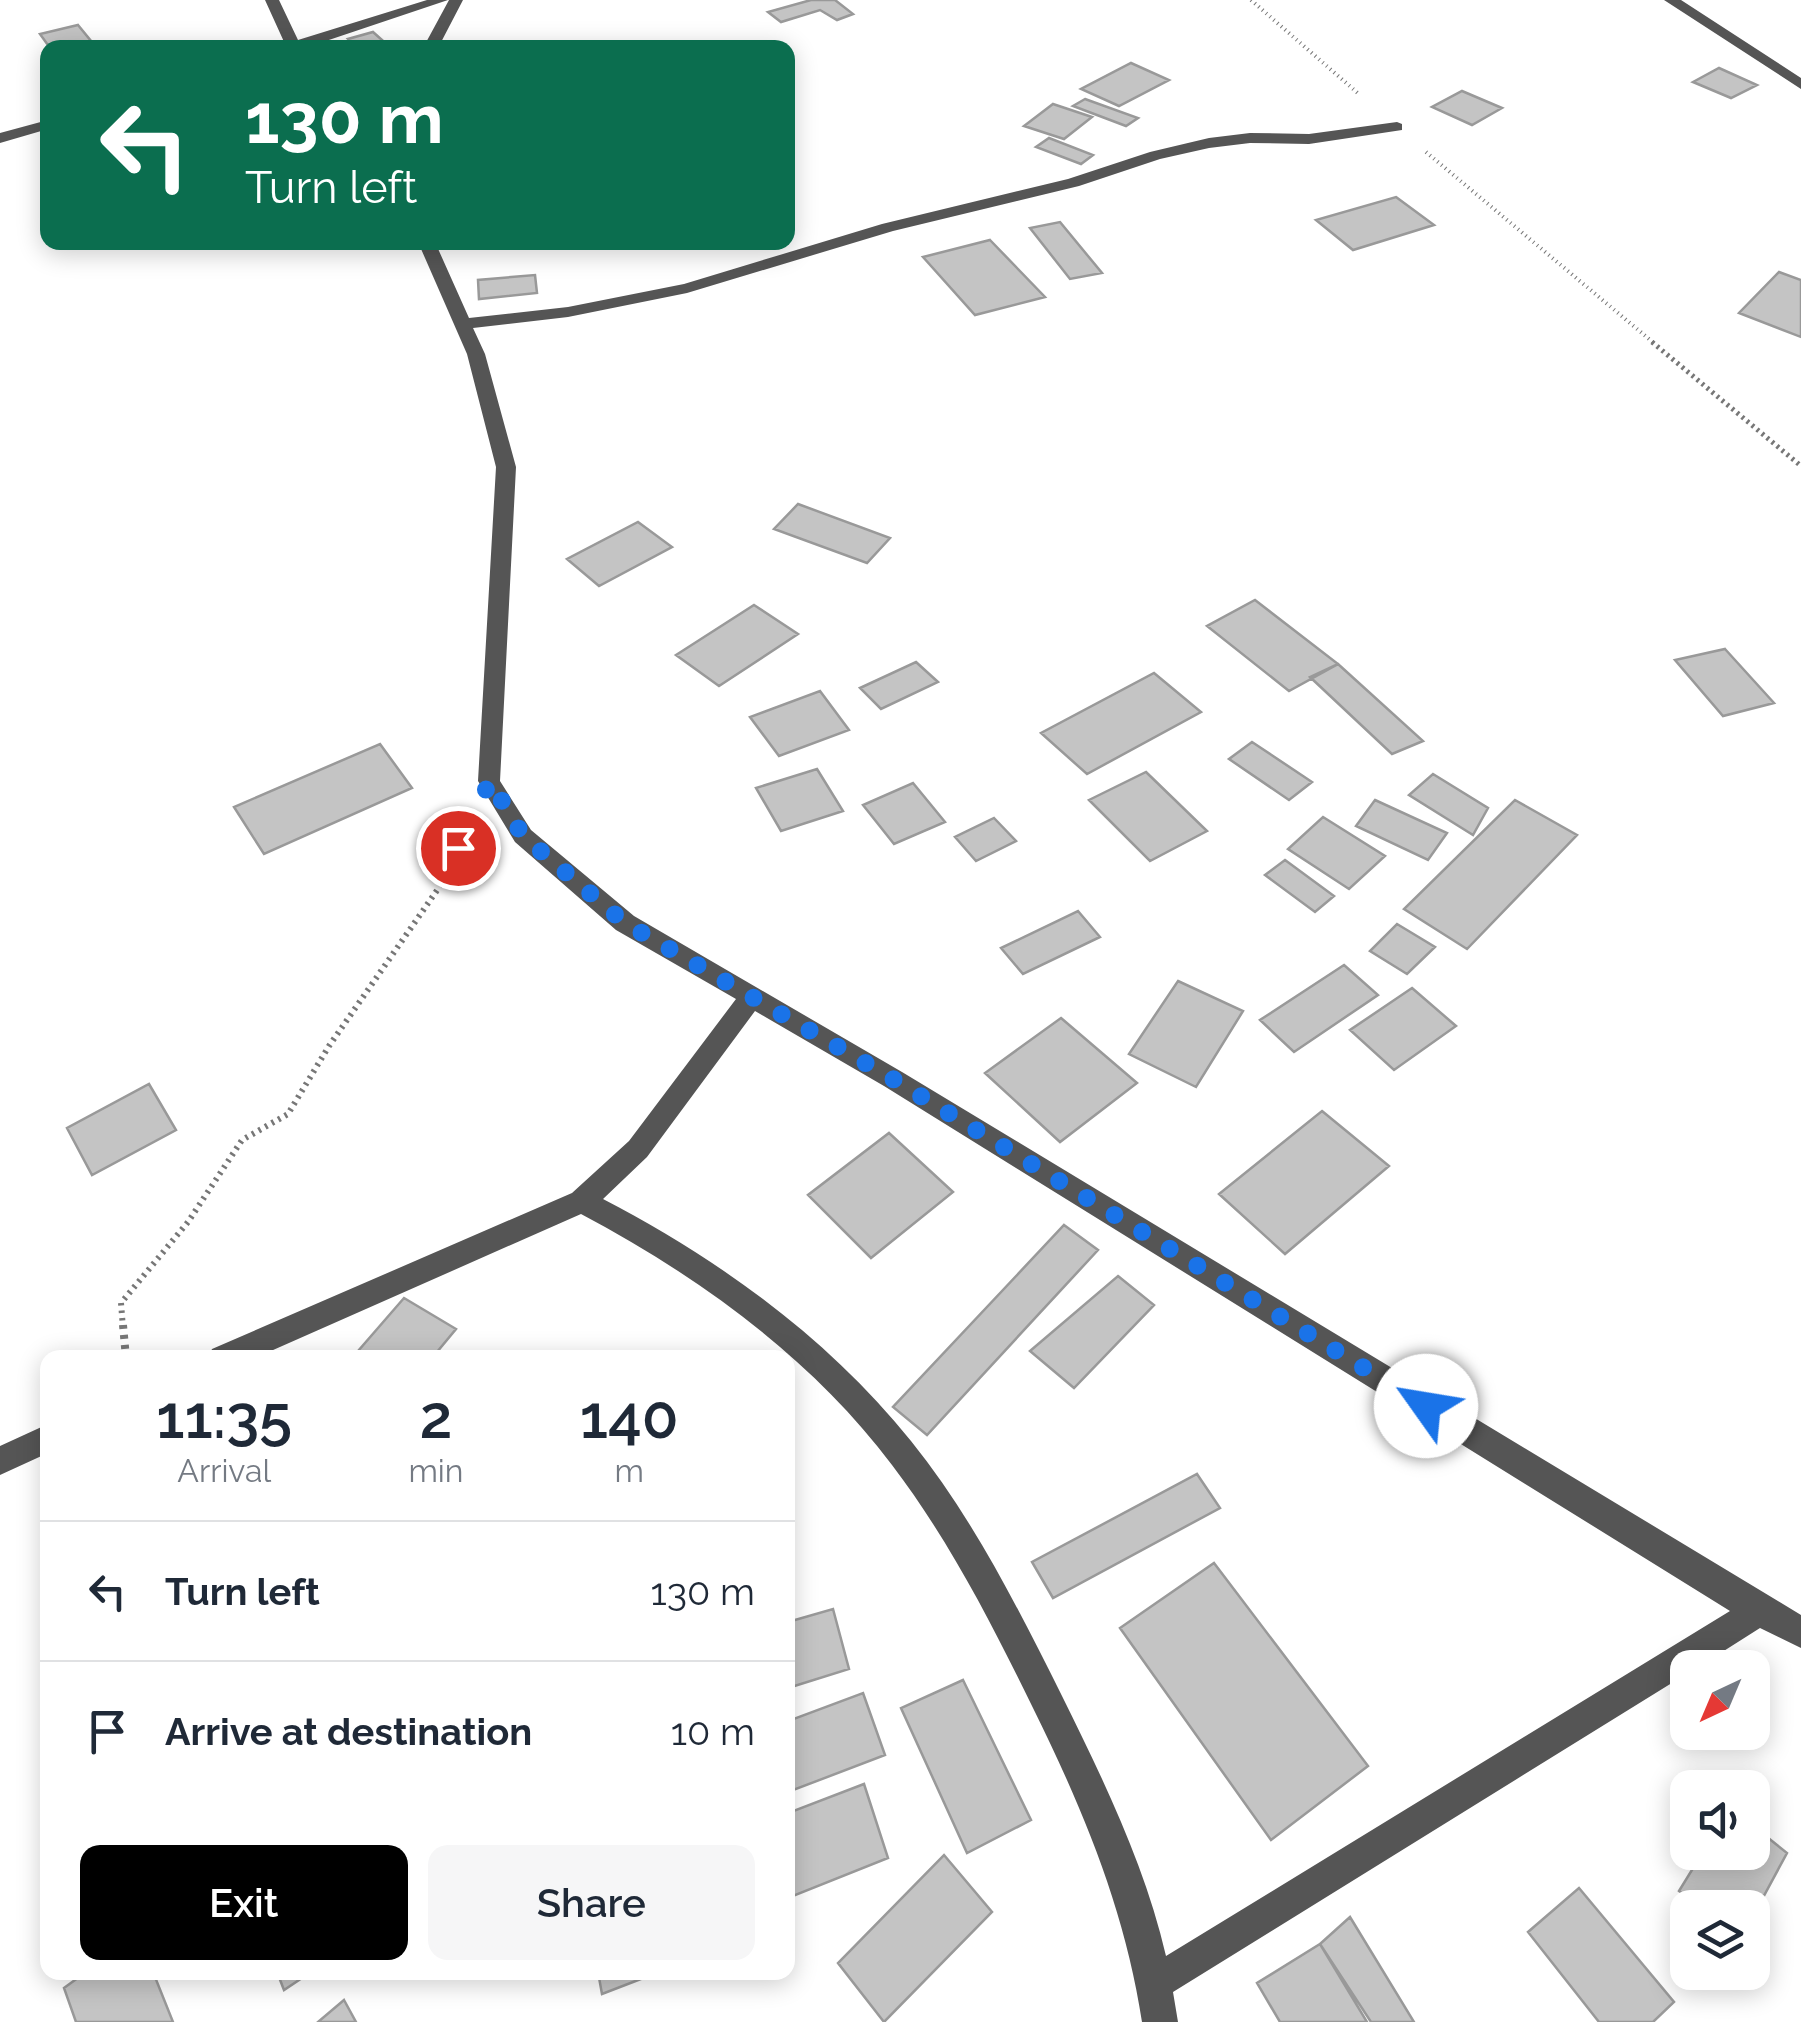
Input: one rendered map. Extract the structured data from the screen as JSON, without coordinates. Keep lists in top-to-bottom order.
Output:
{
  "north": "bottom left",
  "page": {
    "turn": ["130 m", "Turn left"],
    "eta": [
      "11:35",
      "Arrival",
      "2",
      "min",
      "140",
      "m"
    ],
    "list": [
      {
        "name": "Turn left",
        "value": "130 m"
      },
      {
        "name": "Arrive at destination",
        "value": "10 m"
      }
    ],
    "buttons": ["Exit", "Share"]
  }
}
